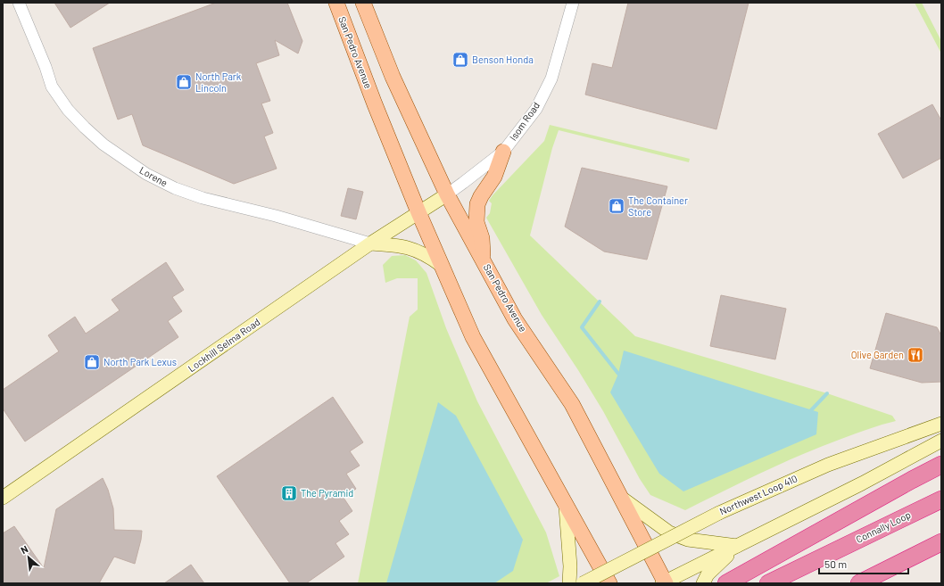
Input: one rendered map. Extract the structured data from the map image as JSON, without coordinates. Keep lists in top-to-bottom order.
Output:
{
  "streets": {
    "highway": ["Connally Loop"],
    "main road": ["San Pedro Avenue", "Lockhill Selma Road", "Northwest Loop 410"],
    "street": ["Isom Road", "Lorene"]
  },
  "crossings": [
    ["San Pedro Avenue", "Isom Road"],
    ["San Pedro Avenue", "Lockhill Selma Road"],
    ["Isom Road", "Lockhill Selma Road"],
    ["Lorene", "Lockhill Selma Road"]
  ],
  "places": {
    "shop": [
      "Benson Honda",
      "North Park Lincoln",
      "The Container Store",
      "North Park Lexus"
    ],
    "restaurant": ["Olive Garden"],
    "building": ["The Pyramid"]
  },
  "scale_bar": "50 m",
  "north": "top left"
}
